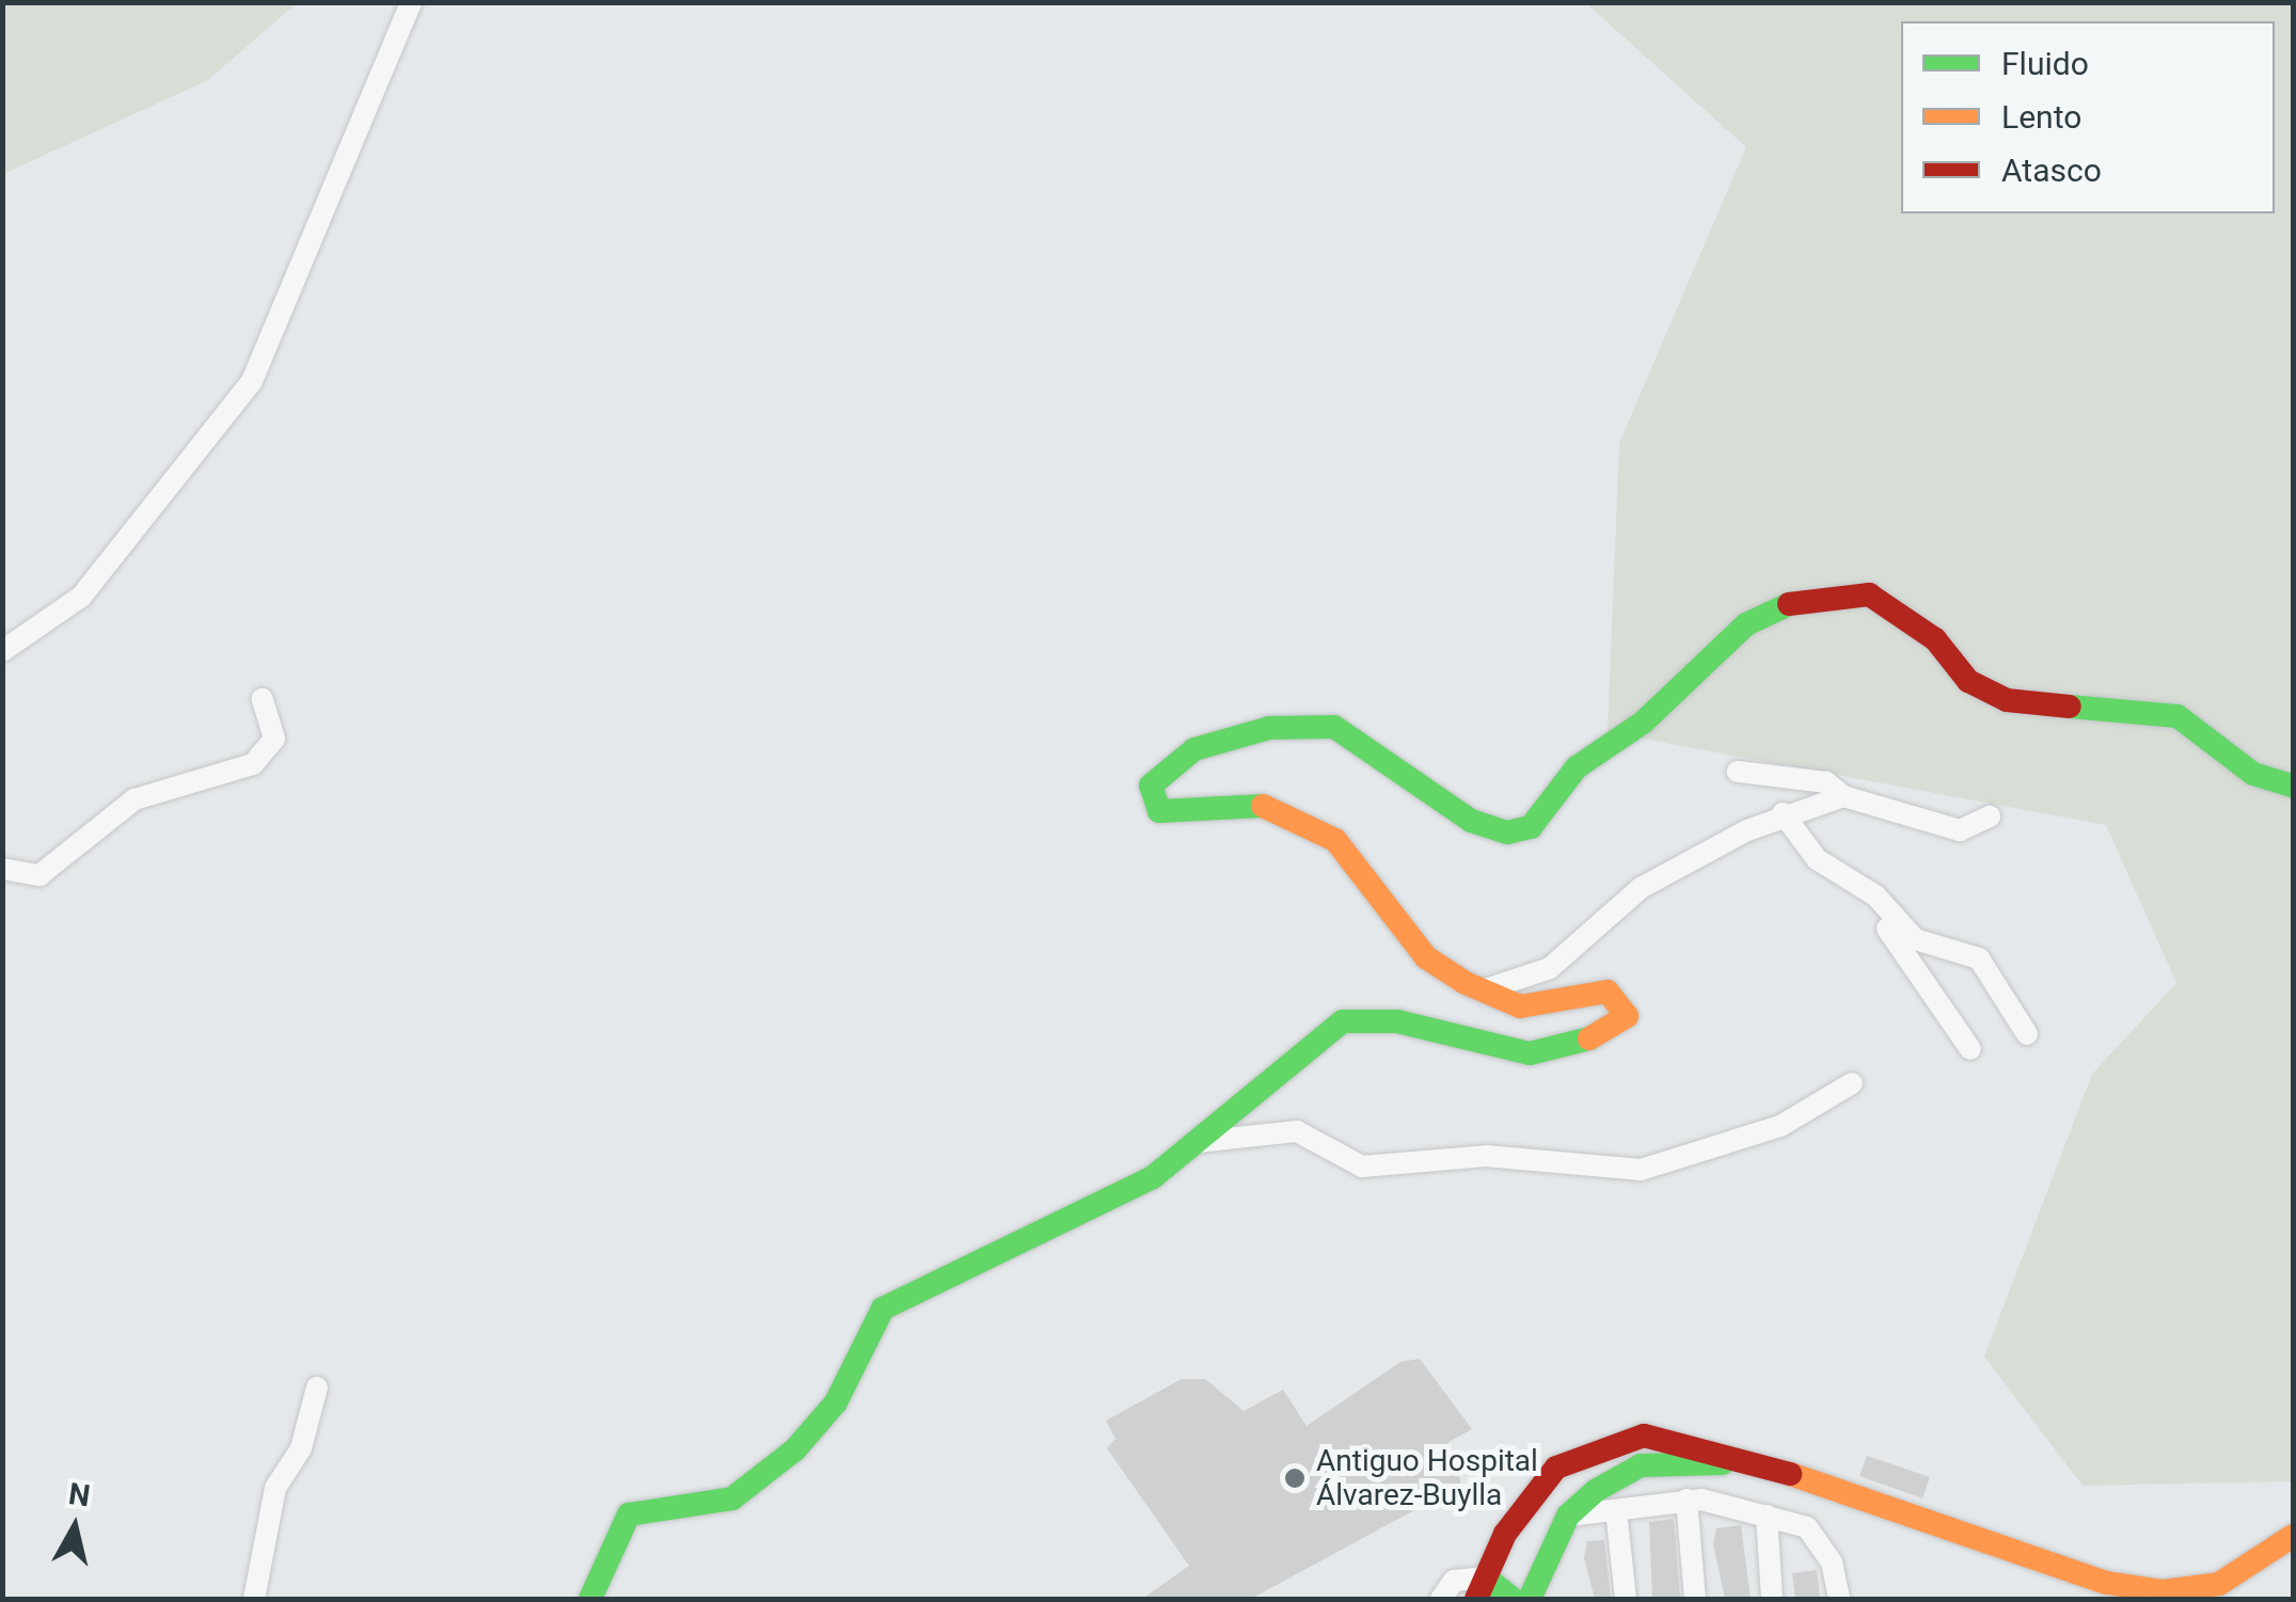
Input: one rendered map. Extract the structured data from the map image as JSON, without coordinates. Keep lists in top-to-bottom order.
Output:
{
  "places": ["Antiguo Hospital Álvarez-Buylla"],
  "legend": ["Fluido", "Lento", "Atasco"],
  "north": "top"
}
